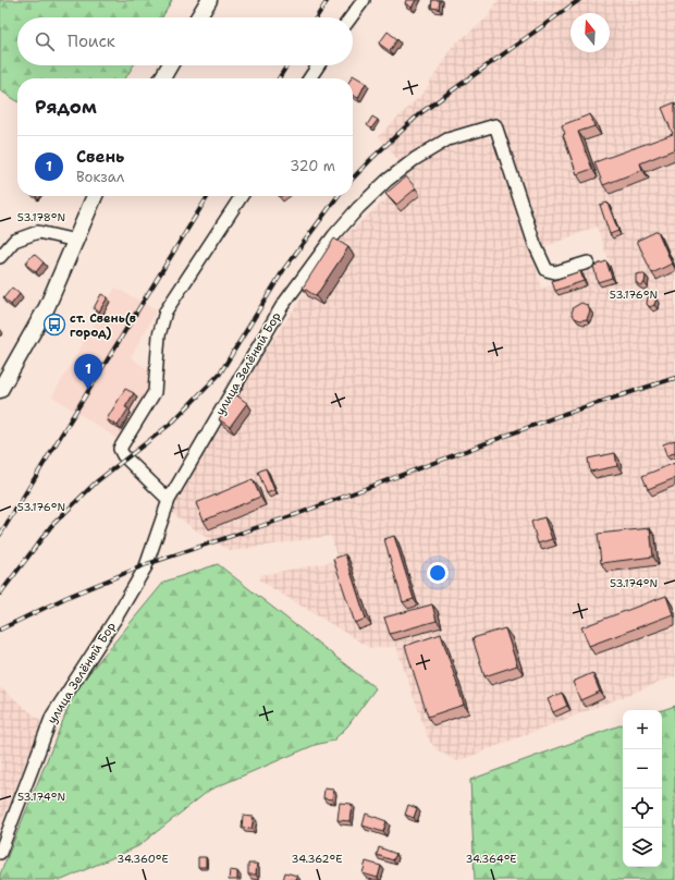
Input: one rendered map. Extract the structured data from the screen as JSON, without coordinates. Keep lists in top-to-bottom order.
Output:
{
  "streets": {
    "street": ["улица Зелёный Бор"]
  },
  "places": {
    "bus stop": ["ст. Свень(в город)"]
  },
  "north": "top",
  "page": {
    "search": "Поиск",
    "heading": "Рядом",
    "list": [
      {
        "mark": "1",
        "name": "Свень",
        "note": "Вокзал",
        "value": "320 m"
      }
    ],
    "pins": "1",
    "map_buttons": ["+", "−"]
  },
  "coordinates": [
    "53.178°N",
    "53.176°N",
    "53.174°N",
    "34.360°E",
    "34.362°E",
    "34.364°E"
  ]
}
